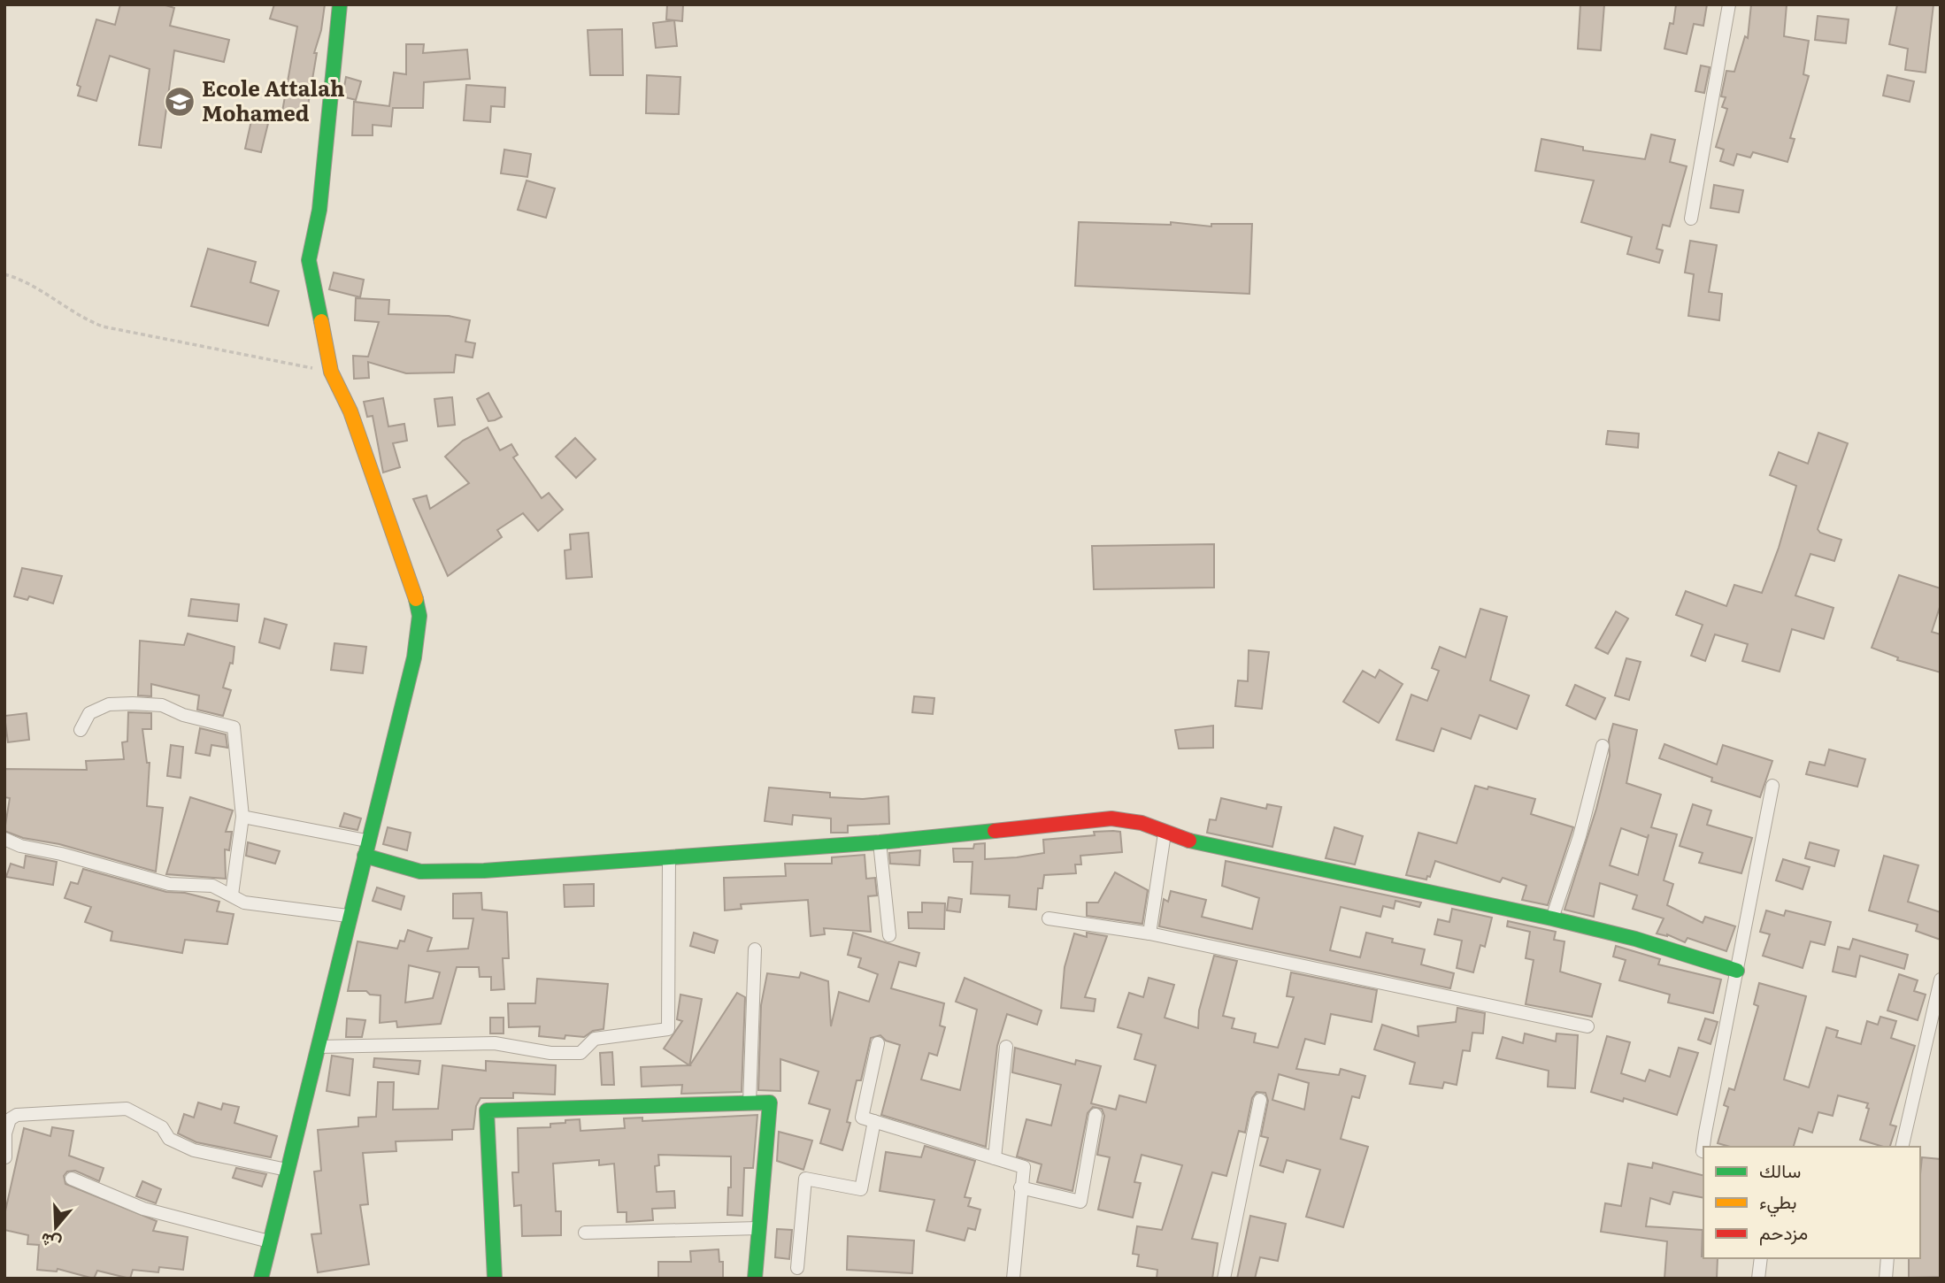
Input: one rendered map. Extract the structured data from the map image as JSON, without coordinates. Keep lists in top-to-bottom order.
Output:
{
  "places": {
    "school or university": ["Ecole Attalah Mohamed"]
  },
  "legend": ["سالك", "بطيء", "مزدحم"],
  "north": "bottom"
}
